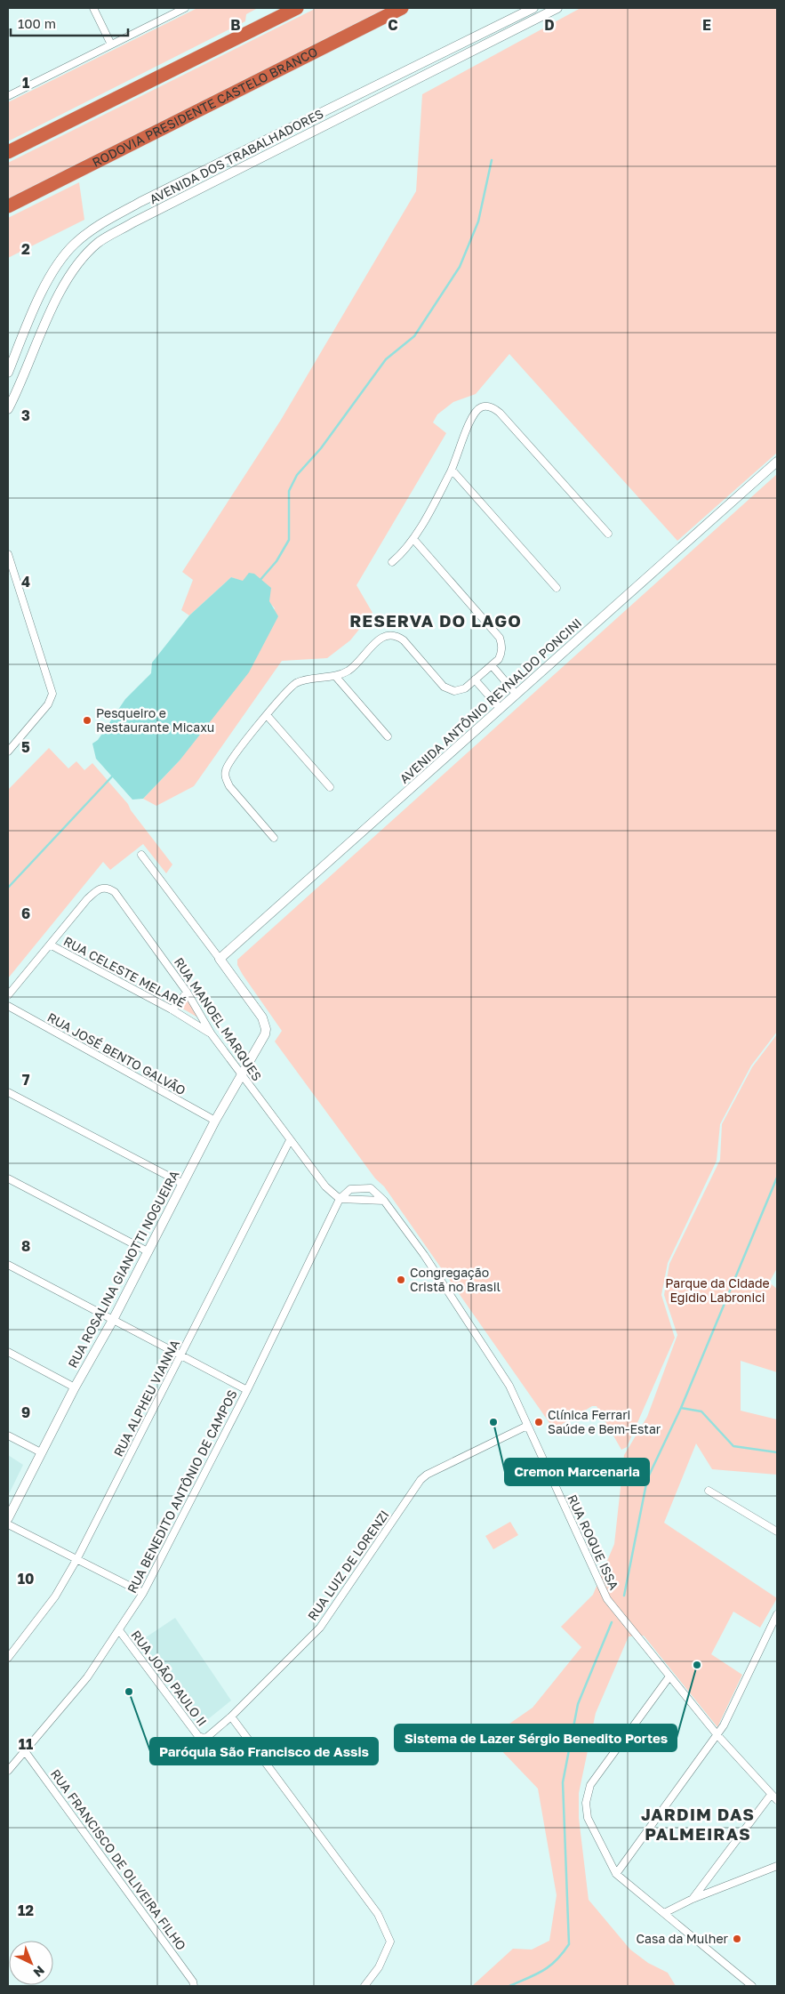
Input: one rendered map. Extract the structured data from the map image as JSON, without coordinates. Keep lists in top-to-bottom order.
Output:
{
  "streets": {
    "highway": ["RODOVIA PRESIDENTE CASTELO BRANCO"],
    "street": [
      "AVENIDA DOS TRABALHADORES",
      "AVENIDA ANTÔNIO REYNALDO PONCINI",
      "RUA CELESTE MELARÉ",
      "RUA MANOEL MARQUES",
      "RUA JOSÉ BENTO GALVÃO",
      "RUA ROSALINA GIANOTTI NOGUEIRA",
      "RUA ALPHEU VIANNA",
      "RUA BENEDITO ANTÔNIO DE CAMPOS",
      "RUA ROQUE ISSA",
      "RUA LUIZ DE LORENZI",
      "RUA JOÃO PAULO II",
      "RUA FRANCISCO DE OLIVEIRA FILHO"
    ]
  },
  "crossings": [
    ["AVENIDA ANTÔNIO REYNALDO PONCINI", "RUA ROSALINA GIANOTTI NOGUEIRA"],
    ["RUA CELESTE MELARÉ", "RUA MANOEL MARQUES"],
    ["RUA MANOEL MARQUES", "RUA ROSALINA GIANOTTI NOGUEIRA"],
    ["RUA MANOEL MARQUES", "RUA ALPHEU VIANNA"],
    ["RUA MANOEL MARQUES", "RUA BENEDITO ANTÔNIO DE CAMPOS"],
    ["RUA MANOEL MARQUES", "RUA ROQUE ISSA"],
    ["RUA JOSÉ BENTO GALVÃO", "RUA ROSALINA GIANOTTI NOGUEIRA"],
    ["RUA BENEDITO ANTÔNIO DE CAMPOS", "RUA ROQUE ISSA"],
    ["RUA BENEDITO ANTÔNIO DE CAMPOS", "RUA JOÃO PAULO II"],
    ["RUA BENEDITO ANTÔNIO DE CAMPOS", "RUA FRANCISCO DE OLIVEIRA FILHO"],
    ["RUA ROQUE ISSA", "RUA LUIZ DE LORENZI"],
    ["RUA LUIZ DE LORENZI", "RUA JOÃO PAULO II"]
  ],
  "districts": ["RESERVA DO LAGO", "JARDIM DAS PALMEIRAS"],
  "parks": ["Parque da Cidade Egidio Labronici"],
  "places": [
    "Pesqueiro e Restaurante Micaxu",
    "Congregação Cristã no Brasil",
    "Cremon Marcenaria",
    "Clínica Ferrari Saúde e Bem-Estar",
    "Sistema de Lazer Sérgio Benedito Portes",
    "Paróquia São Francisco de Assis",
    "Casa da Mulher"
  ],
  "scale_bar": "100 m",
  "north": "bottom right",
  "grid": {
    "columns": [
      "B",
      "C",
      "D",
      "E"
    ],
    "rows": [
      "1",
      "2",
      "3",
      "4",
      "5",
      "6",
      "7",
      "8",
      "9",
      "10",
      "11",
      "12"
    ]
  }
}
